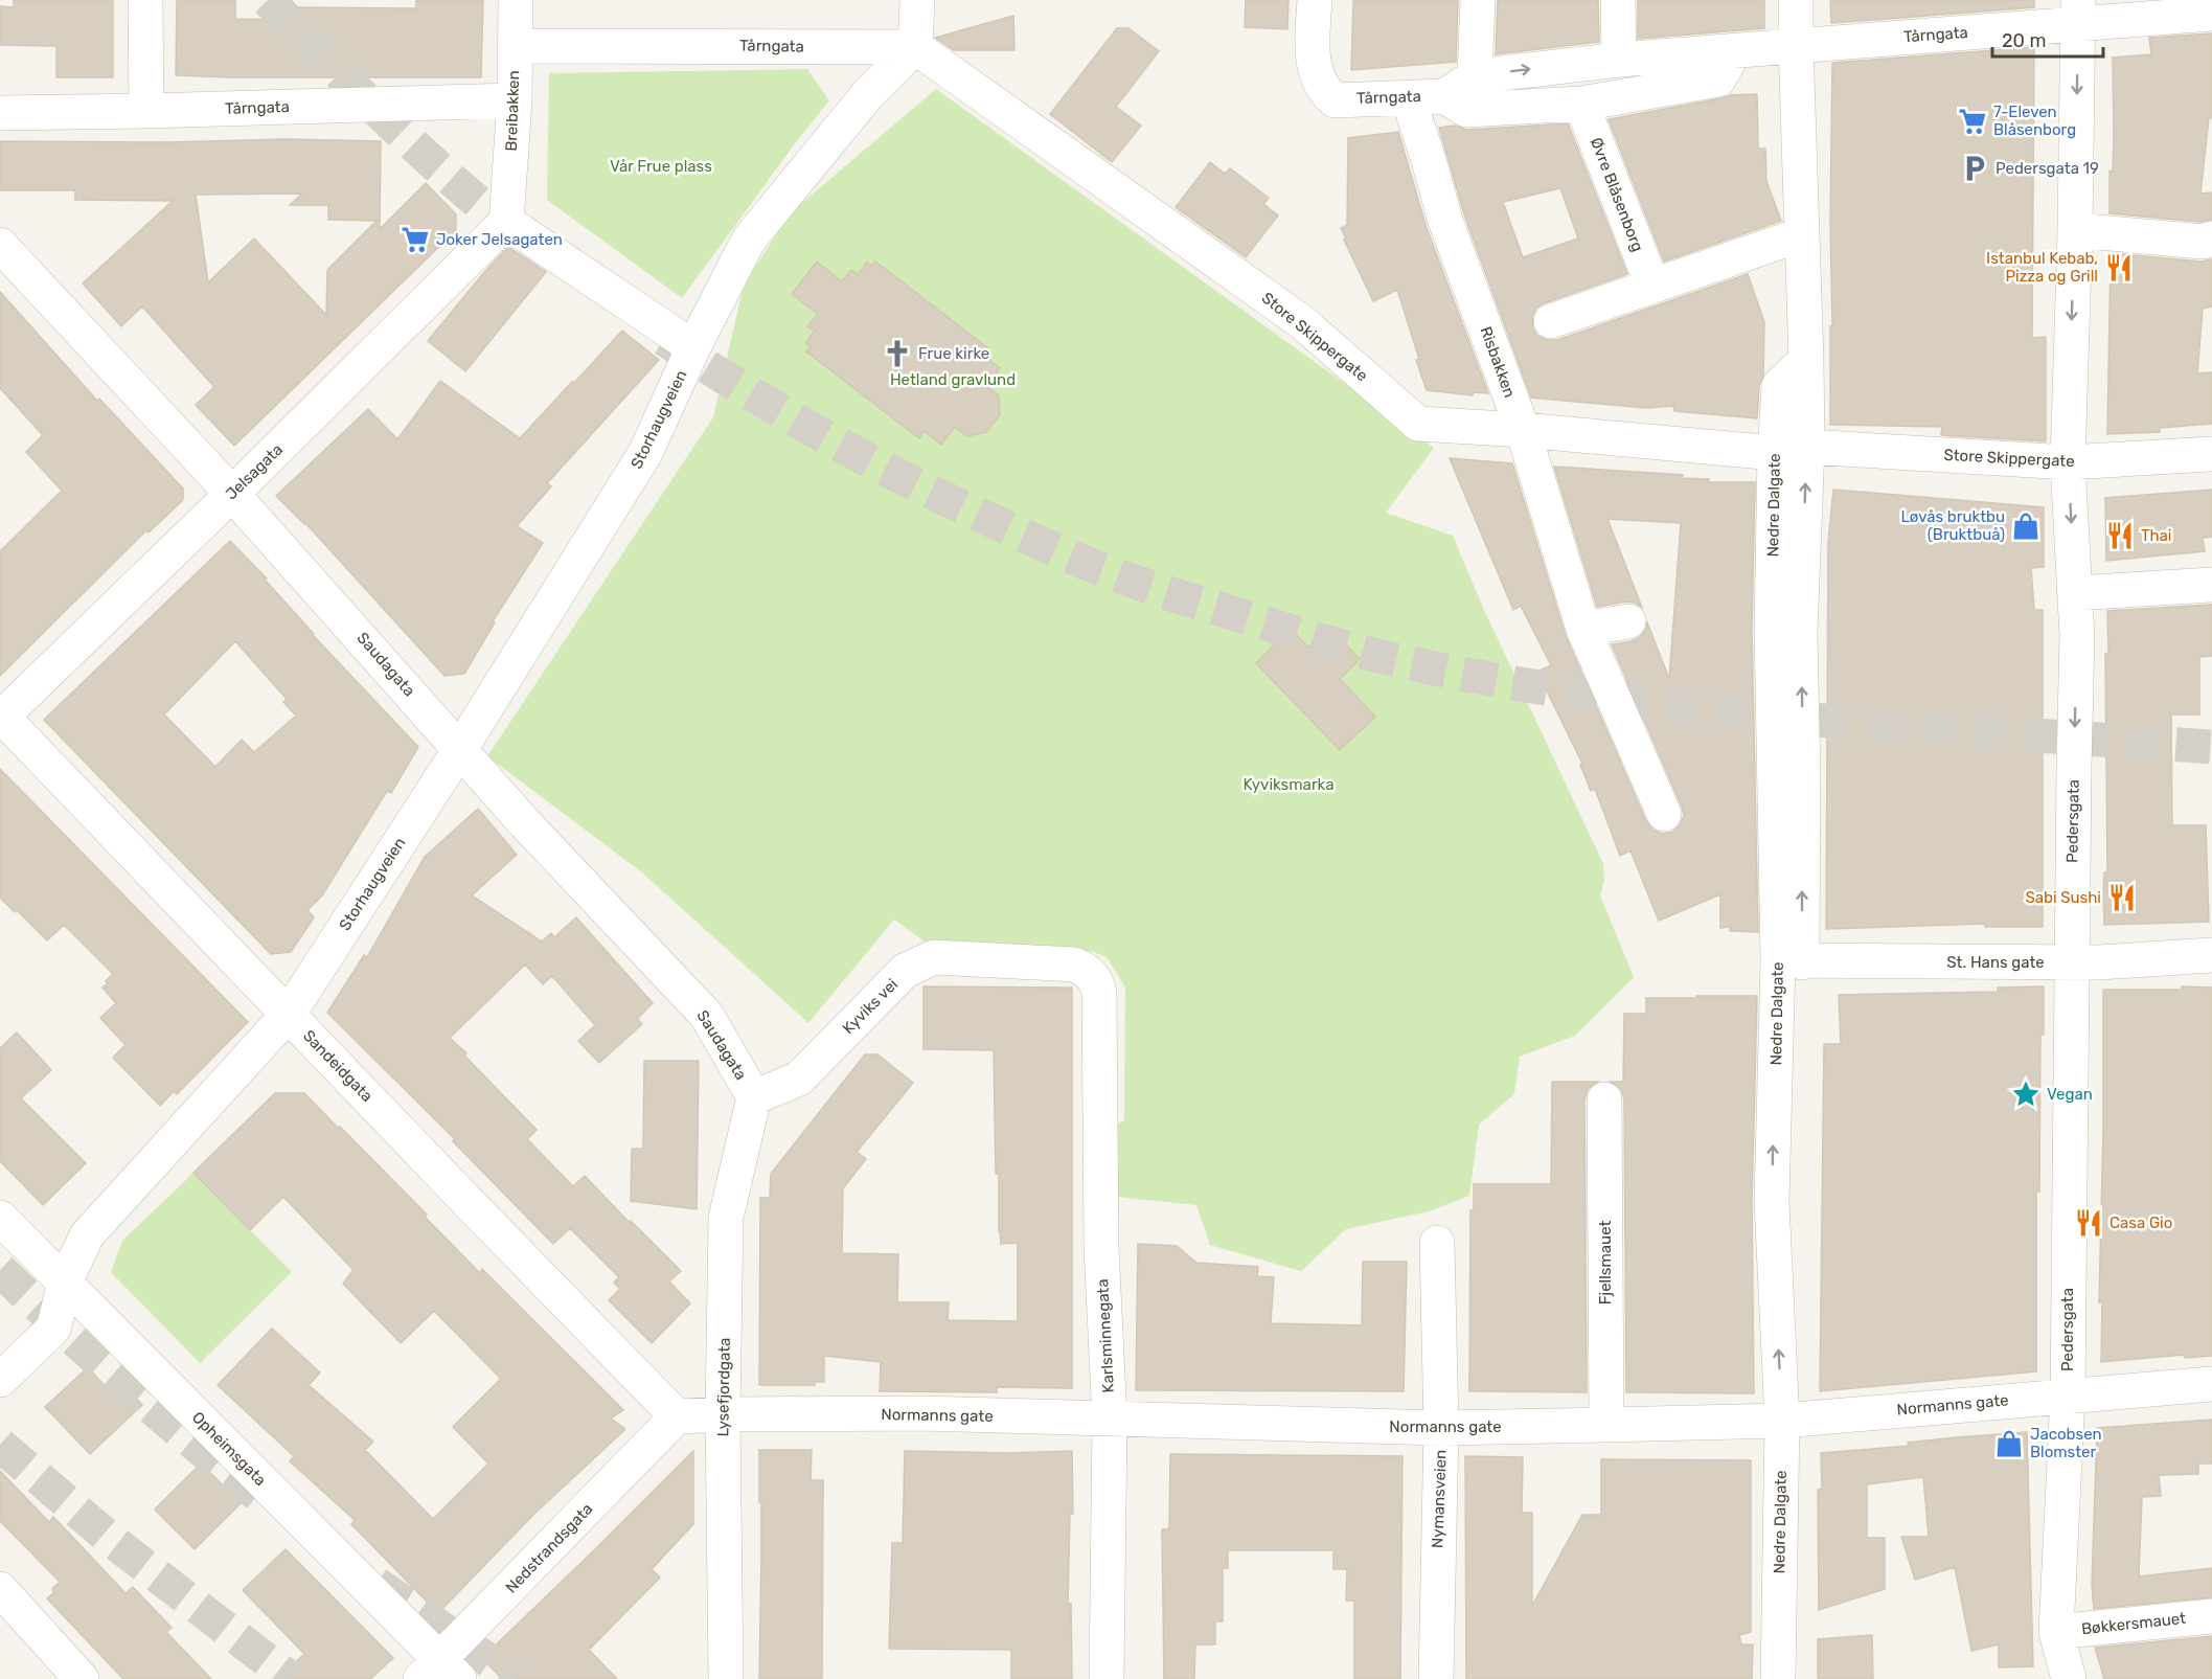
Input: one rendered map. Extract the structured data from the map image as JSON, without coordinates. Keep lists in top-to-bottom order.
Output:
{
  "streets": {
    "street": [
      "Tårngata",
      "Breibakken",
      "Øvre Blåsenborg",
      "Store Skippergate",
      "Risbakken",
      "Storhaugveien",
      "Jelsagata",
      "Nedre Dalgate",
      "Saudagata",
      "Pedersgata",
      "St. Hans gate",
      "Kyviks vei",
      "Sandeidgata",
      "Fjellsmauet",
      "Karlsminnegata",
      "Lysefjordgata",
      "Normanns gate",
      "Opheimsgata",
      "Nymansveien",
      "Nedstrandsgata",
      "Bøkkersmauet"
    ]
  },
  "crossings": [
    ["Tårngata", "Breibakken"],
    ["Tårngata", "Øvre Blåsenborg"],
    ["Tårngata", "Store Skippergate"],
    ["Tårngata", "Risbakken"],
    ["Tårngata", "Storhaugveien"],
    ["Tårngata", "Nedre Dalgate"],
    ["Tårngata", "Pedersgata"],
    ["Breibakken", "Jelsagata"],
    ["Store Skippergate", "Risbakken"],
    ["Store Skippergate", "Storhaugveien"],
    ["Store Skippergate", "Nedre Dalgate"],
    ["Store Skippergate", "Pedersgata"],
    ["Storhaugveien", "Saudagata"],
    ["Storhaugveien", "Sandeidgata"],
    ["Storhaugveien", "Opheimsgata"],
    ["Jelsagata", "Saudagata"],
    ["Jelsagata", "Sandeidgata"],
    ["Nedre Dalgate", "St. Hans gate"],
    ["Nedre Dalgate", "Normanns gate"],
    ["Saudagata", "Kyviks vei"],
    ["Saudagata", "Lysefjordgata"],
    ["Pedersgata", "St. Hans gate"],
    ["Pedersgata", "Normanns gate"],
    ["Pedersgata", "Bøkkersmauet"],
    ["Kyviks vei", "Karlsminnegata"],
    ["Kyviks vei", "Lysefjordgata"],
    ["Sandeidgata", "Normanns gate"],
    ["Sandeidgata", "Nedstrandsgata"],
    ["Fjellsmauet", "Normanns gate"],
    ["Karlsminnegata", "Normanns gate"],
    ["Lysefjordgata", "Normanns gate"],
    ["Normanns gate", "Nymansveien"],
    ["Normanns gate", "Nedstrandsgata"],
    ["Opheimsgata", "Nedstrandsgata"]
  ],
  "one_way": ["Pedersgata"],
  "parks": ["Vår Frue plass", "Hetland gravlund", "Kyviksmarka"],
  "places": {
    "supermarket": ["7-Eleven Blåsenborg", "Joker Jelsagaten"],
    "parking": ["Pedersgata 19"],
    "restaurant": [
      "Istanbul Kebab, Pizza og Grill",
      "Thai",
      "Sabi Sushi",
      "Casa Gio"
    ],
    "church": ["Frue kirke"],
    "shop": ["Løvås bruktbu (Bruktbuå)", "Jacobsen Blomster"],
    "place": ["Vegan"]
  },
  "scale_bar": "20 m"
}
